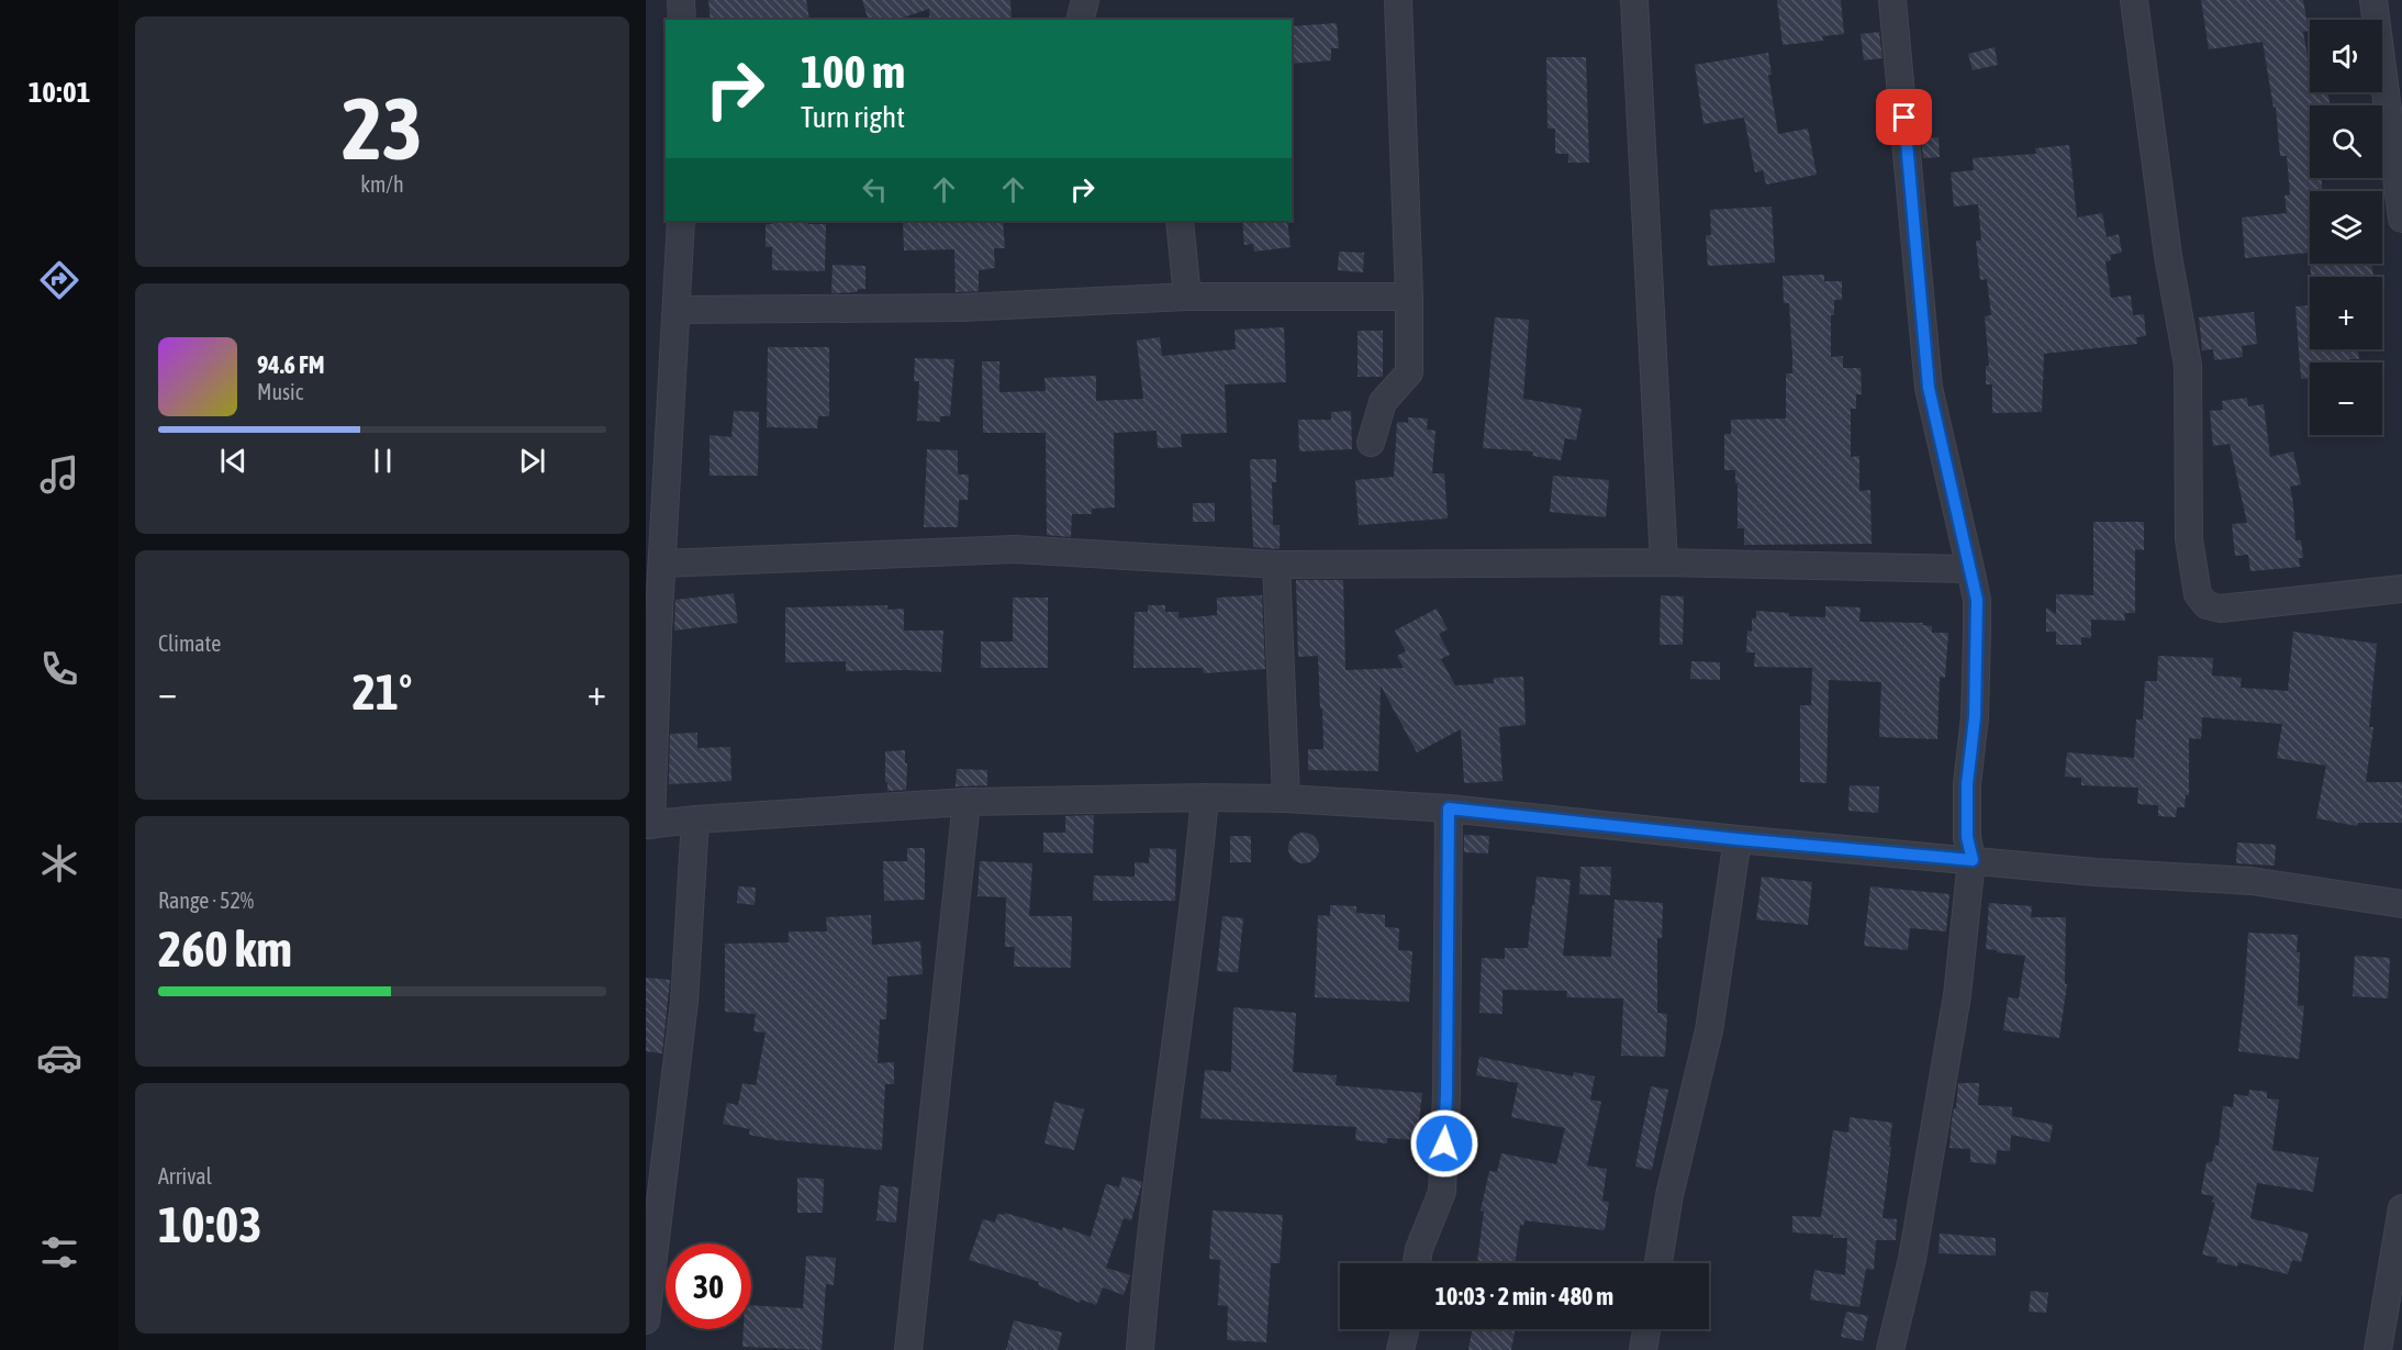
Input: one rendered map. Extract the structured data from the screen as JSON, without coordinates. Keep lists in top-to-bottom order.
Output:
{
  "page": {
    "tabs": "10:01",
    "tile": [
      ["23", "km/h"],
      "Climate",
      ["Range · 52%", "260 km"],
      ["Arrival", "10:03"]
    ],
    "map_buttons": ["+", "−"],
    "turn": ["100 m", "Turn right"],
    "song": ["94.6 FM", "Music"],
    "heat": ["−", "21°", "+"],
    "limit": "30",
    "trip": "10:03 · 2 min · 480 m"
  }
}
